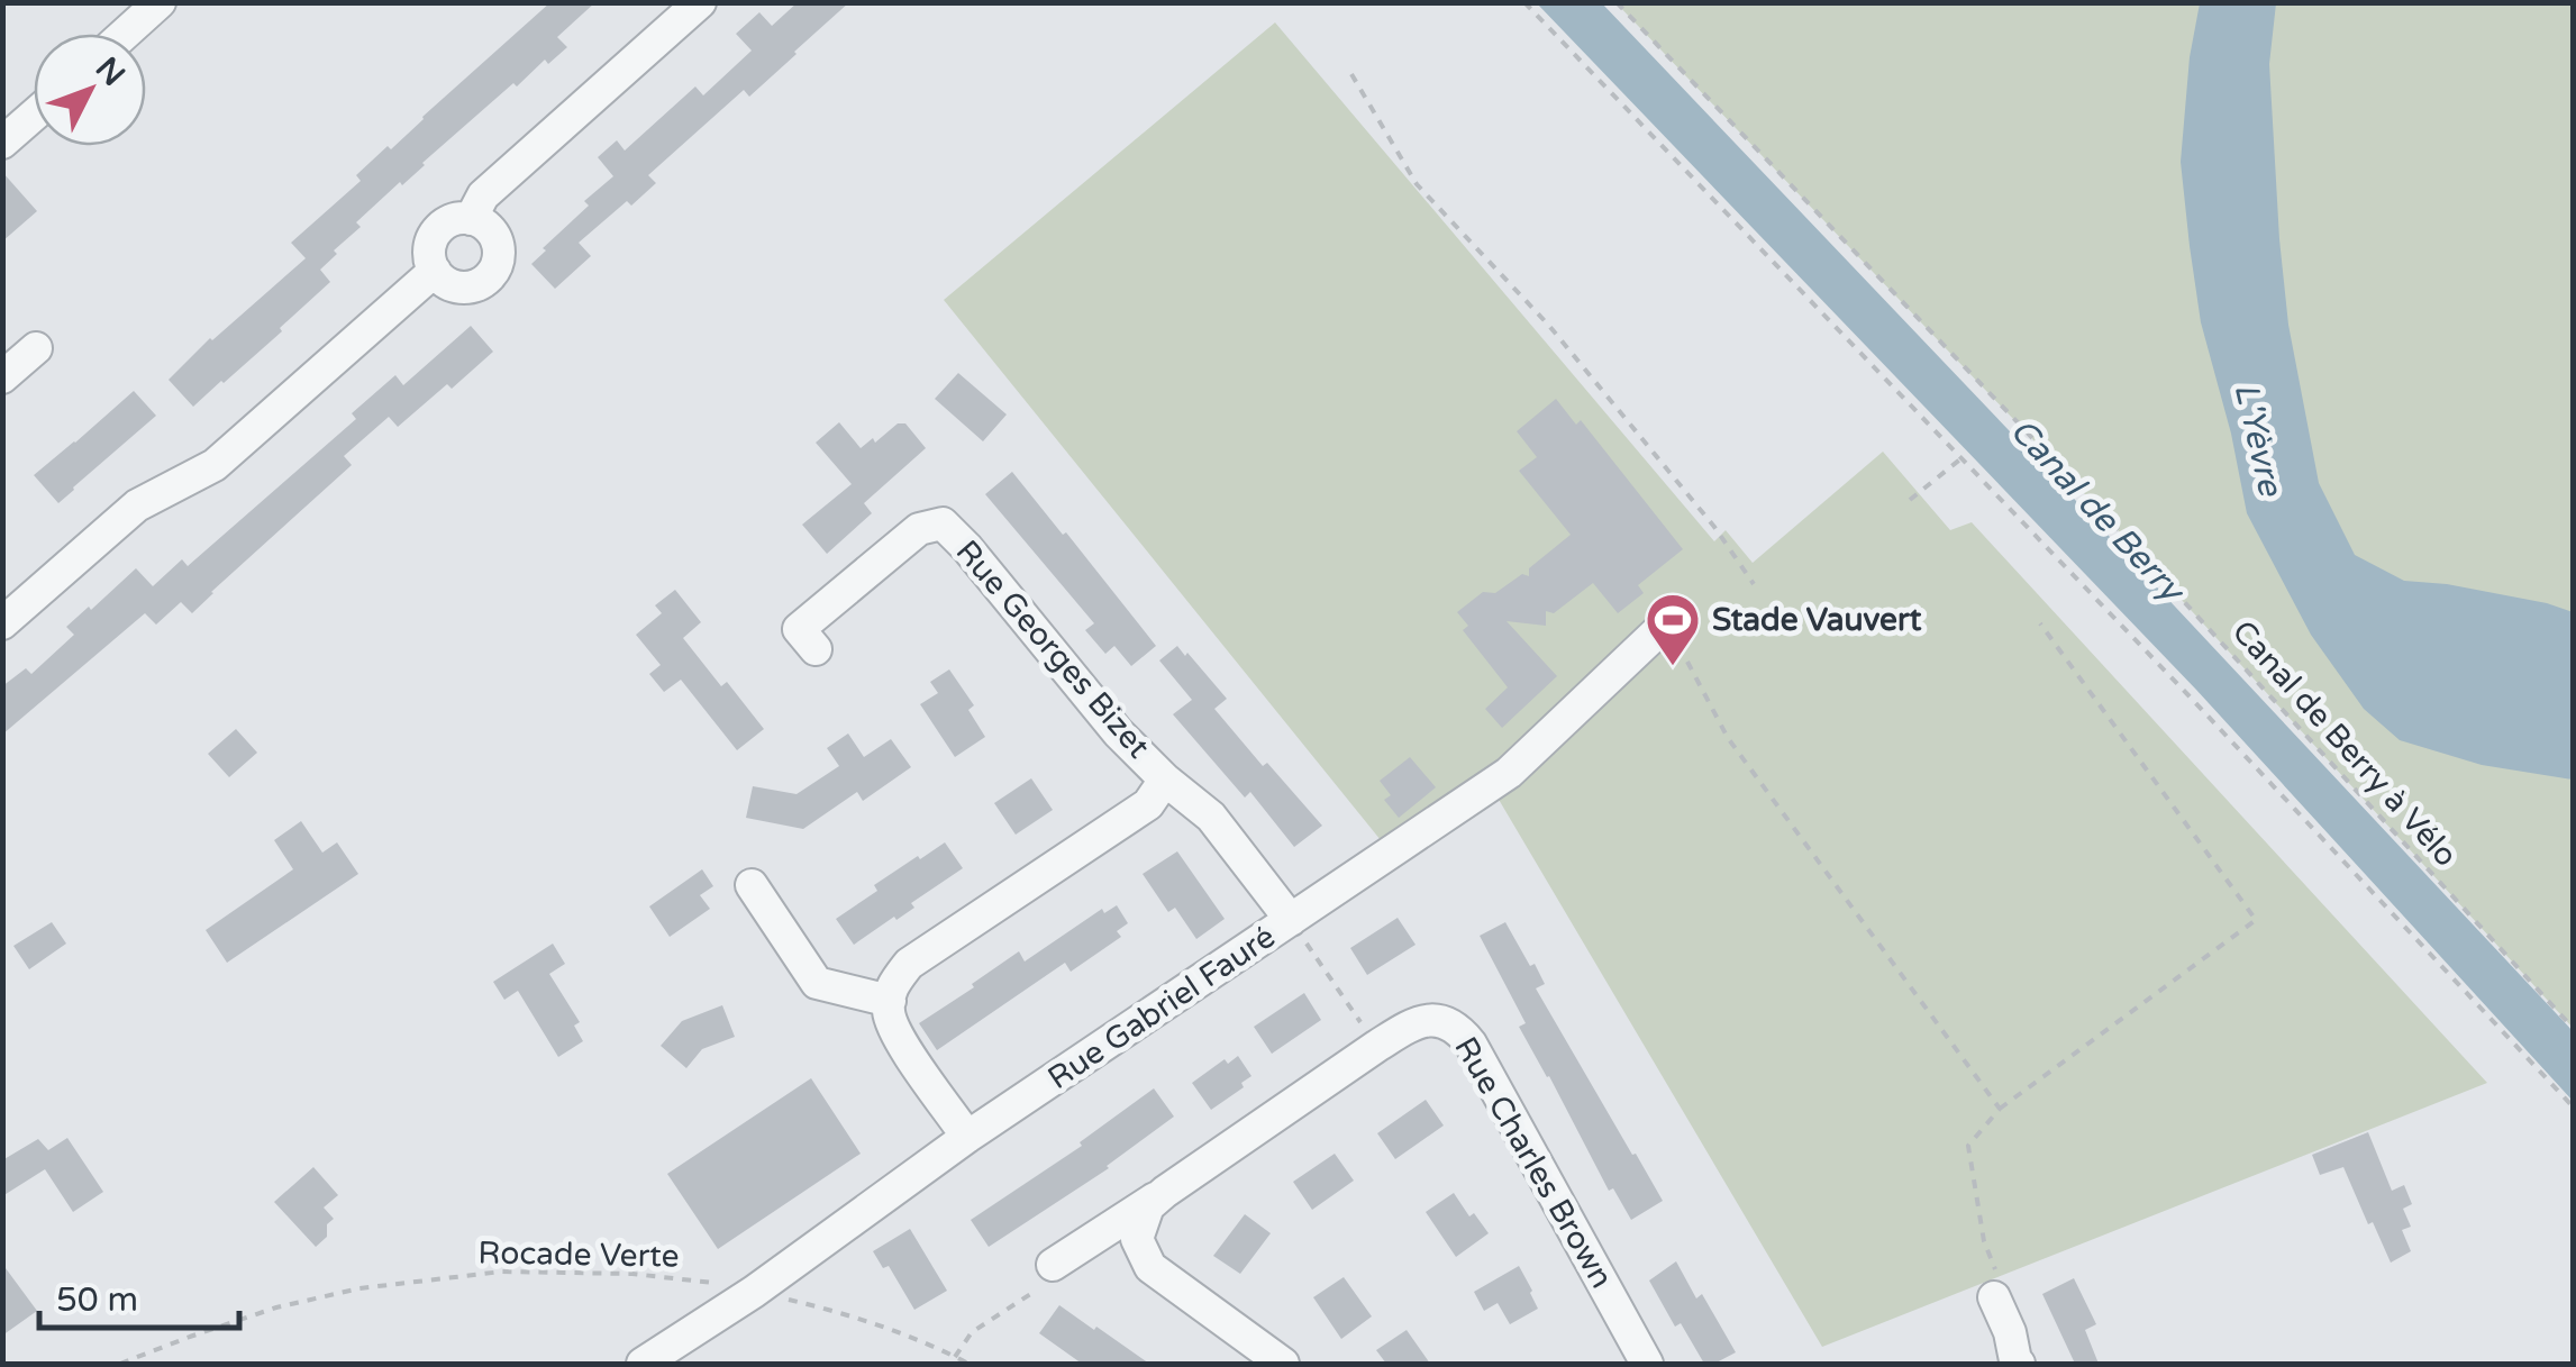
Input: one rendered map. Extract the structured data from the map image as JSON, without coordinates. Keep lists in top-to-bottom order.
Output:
{
  "streets": {
    "street": ["Rue Georges Bizet", "Rue Gabriel Fauré", "Rue Charles Brown"],
    "path": ["Canal de Berry à Vélo", "Rocade Verte"]
  },
  "crossings": [
    ["Rue Georges Bizet", "Rue Gabriel Fauré"],
    ["Rue Gabriel Fauré", "Rocade Verte"]
  ],
  "water": ["L'Yèvre", "Canal de Berry"],
  "places": {
    "sports": ["Stade Vauvert"]
  },
  "scale_bar": "50 m",
  "north": "top right"
}
